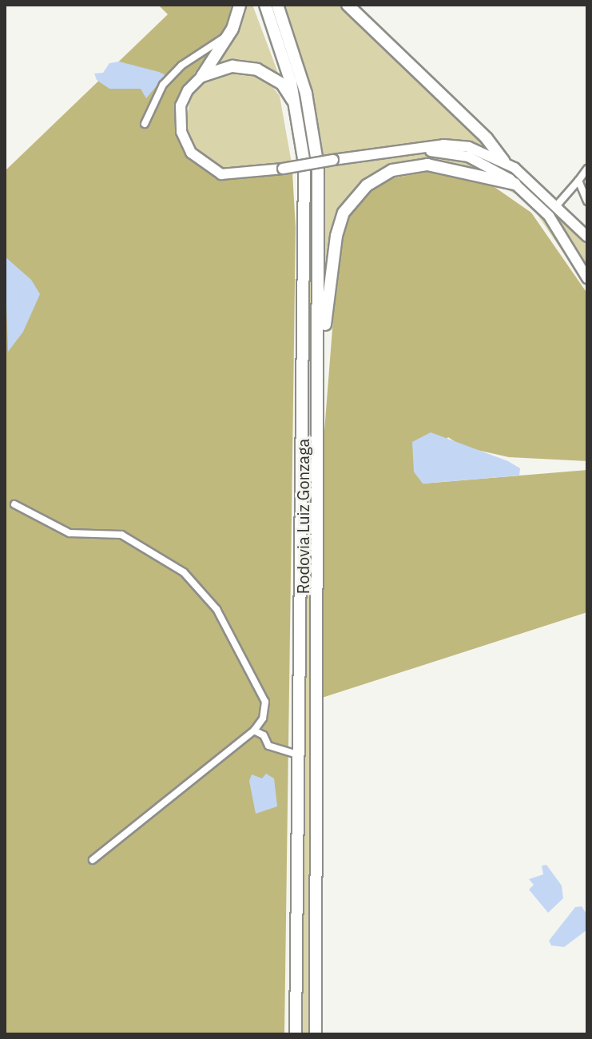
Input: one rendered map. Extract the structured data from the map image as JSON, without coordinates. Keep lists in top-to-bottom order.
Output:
{
  "streets": {
    "highway": ["Rodovia Luiz Gonzaga"]
  }
}
